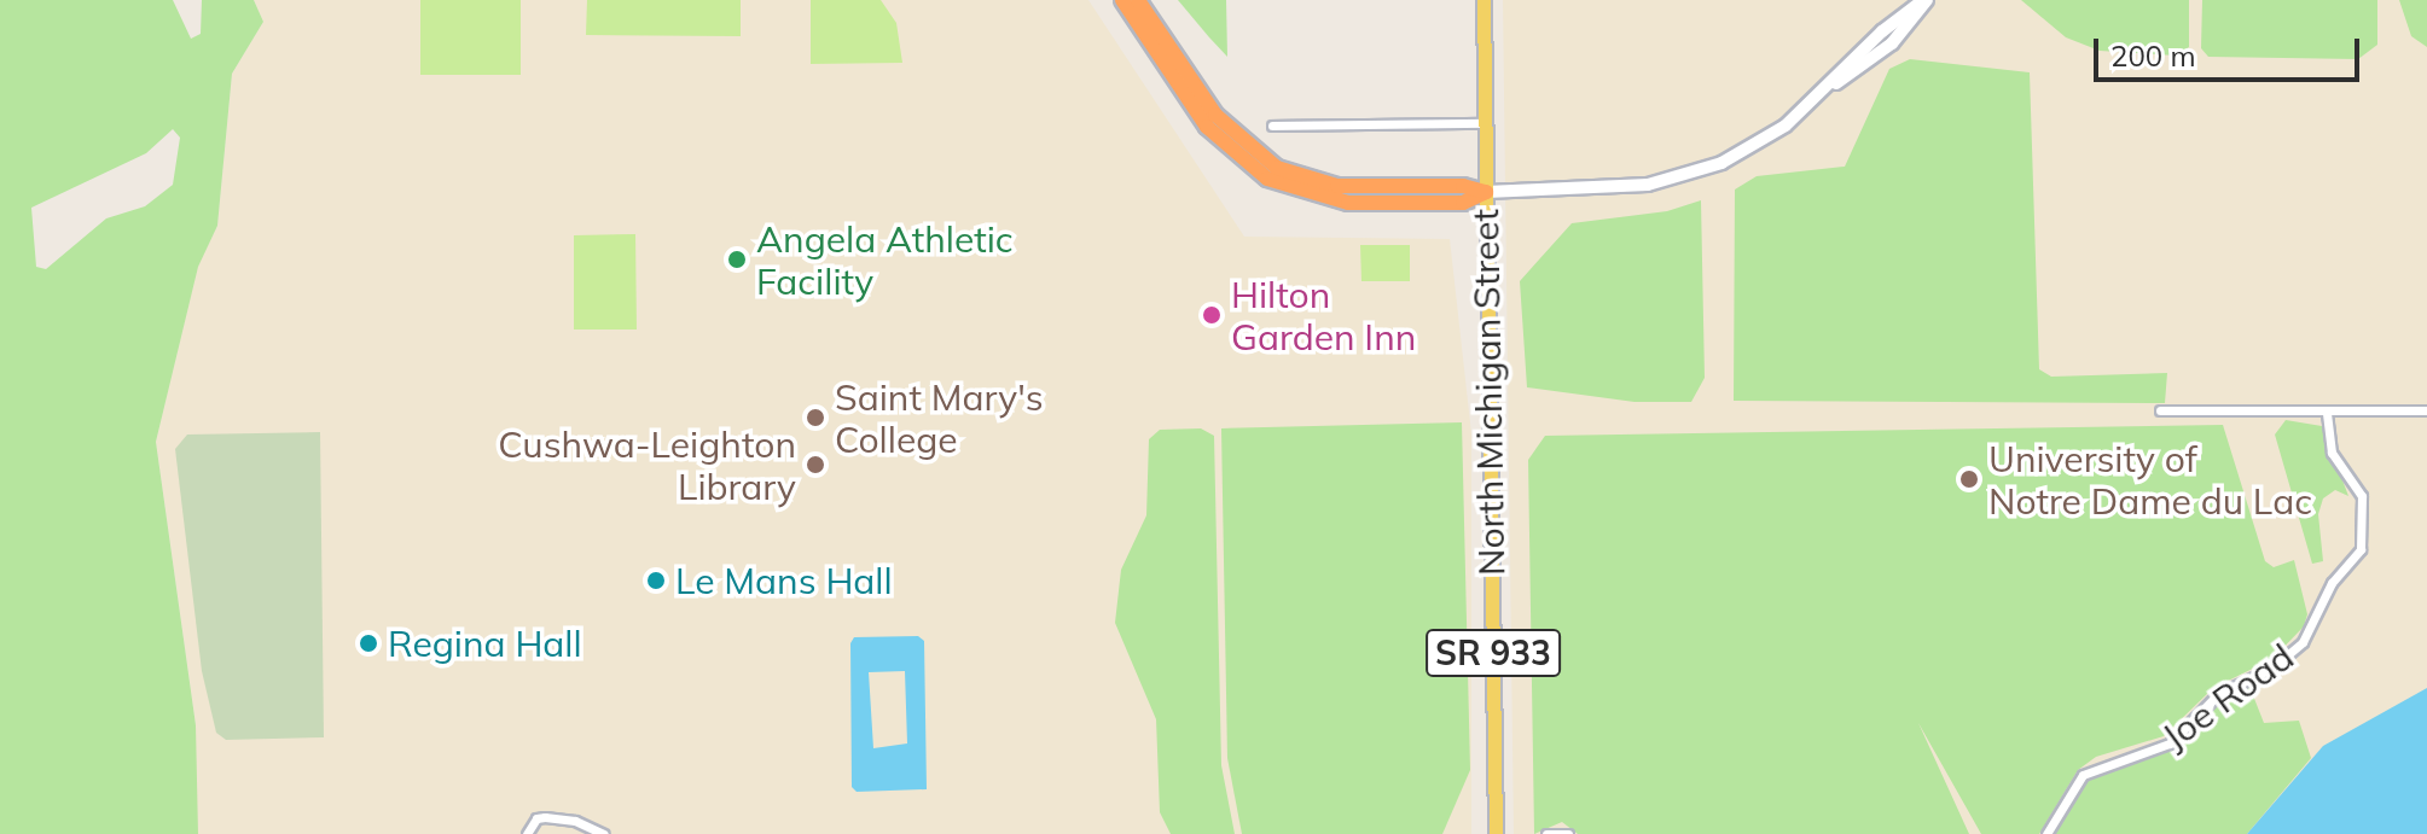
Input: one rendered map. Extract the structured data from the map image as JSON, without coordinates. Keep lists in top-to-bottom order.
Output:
{
  "streets": {
    "main road": ["North Michigan Street", "SR 933"],
    "street": ["Joe Road"]
  },
  "crossings": [
    ["North Michigan Street", "SR 933"]
  ],
  "places": [
    "Angela Athletic Facility",
    "Hilton Garden Inn",
    "Saint Mary's College",
    "Cushwa-Leighton Library",
    "University of Notre Dame du Lac",
    "Le Mans Hall",
    "Regina Hall"
  ],
  "scale_bar": "200 m"
}
